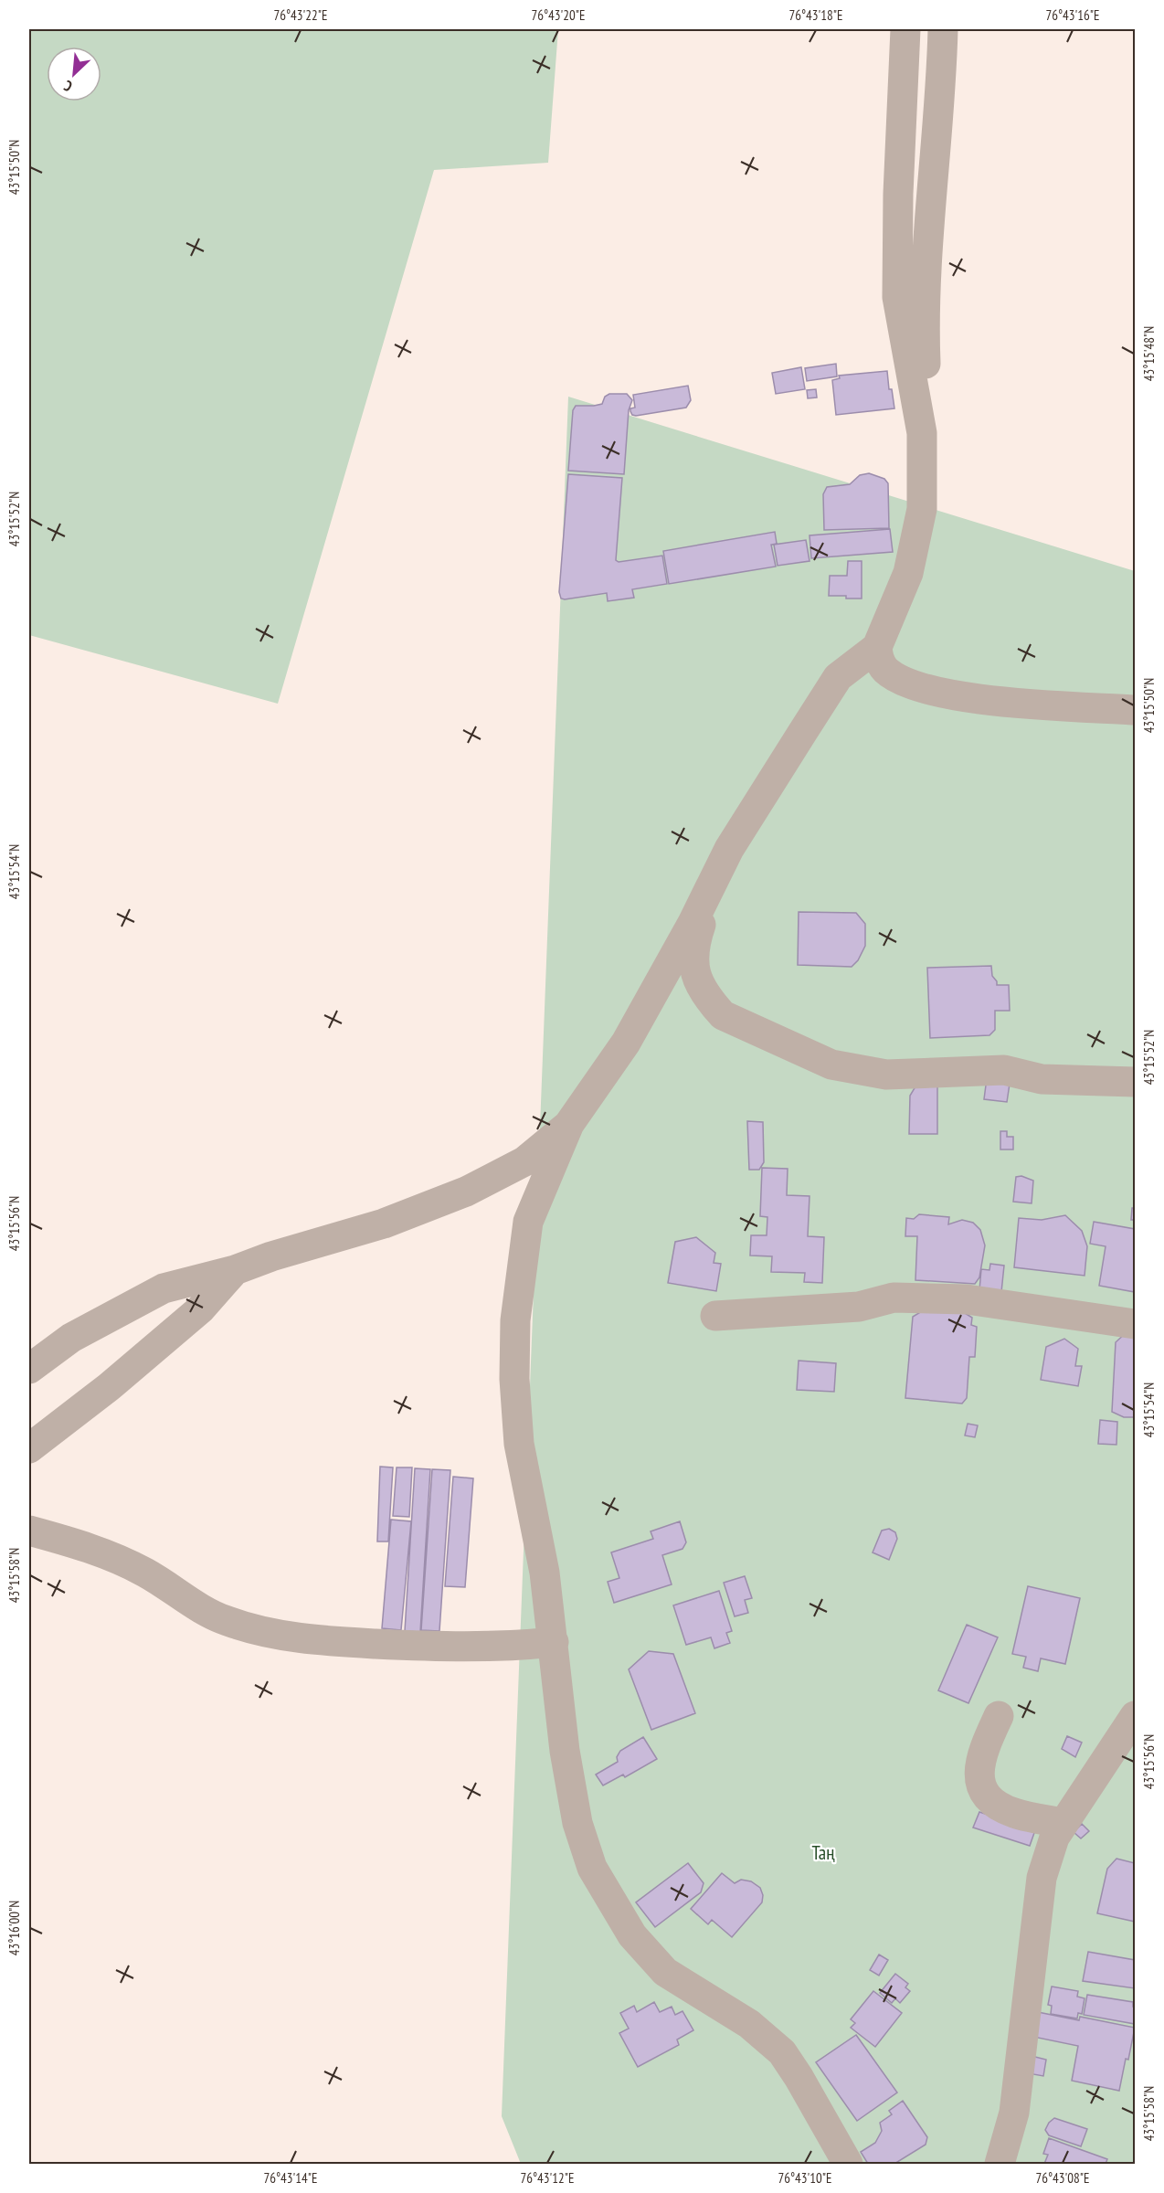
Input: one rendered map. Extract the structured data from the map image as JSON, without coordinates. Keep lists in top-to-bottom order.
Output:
{
  "parks": ["Таң"],
  "north": "bottom left",
  "coordinates": [
    "76°43'22\"E",
    "76°43'20\"E",
    "76°43'18\"E",
    "76°43'16\"E",
    "43°15'50\"N",
    "43°15'48\"N",
    "43°15'52\"N",
    "43°15'54\"N",
    "43°15'56\"N",
    "43°15'58\"N",
    "43°16'00\"N",
    "76°43'14\"E",
    "76°43'12\"E",
    "76°43'10\"E",
    "76°43'08\"E"
  ]
}
